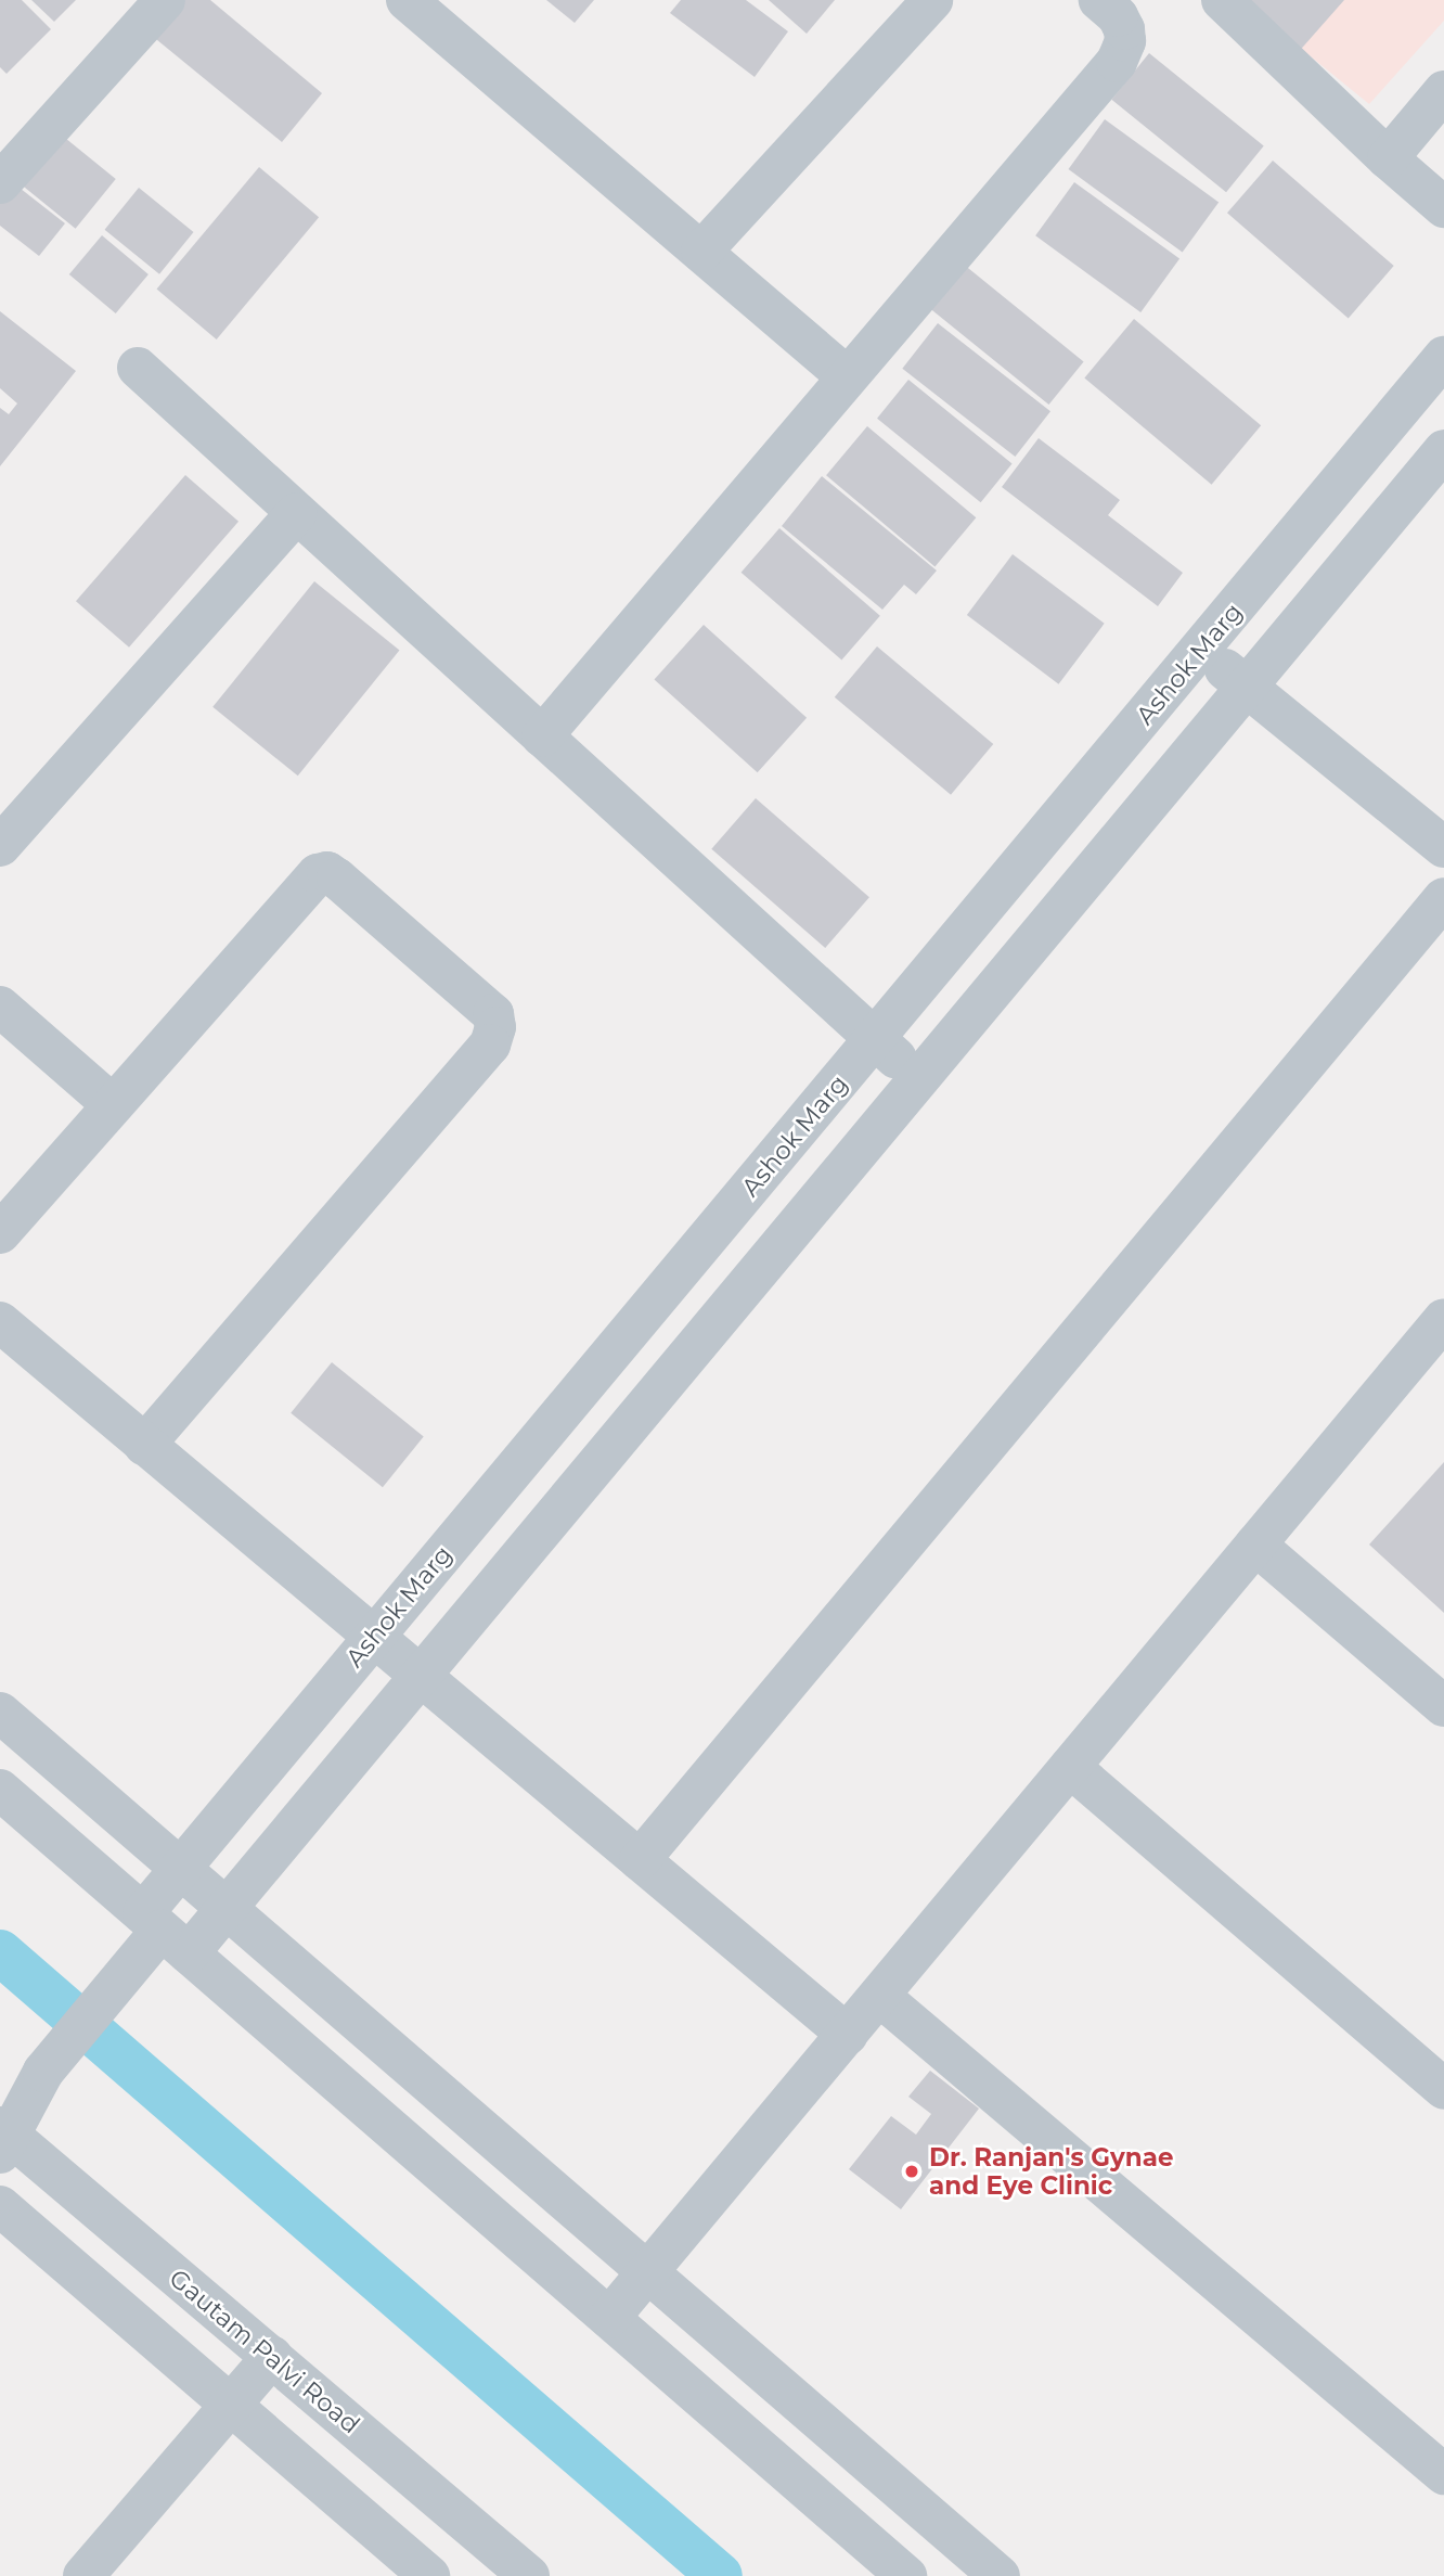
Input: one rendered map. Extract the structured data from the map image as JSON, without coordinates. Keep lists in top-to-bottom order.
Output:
{
  "streets": {
    "street": ["Ashok Marg", "Gautam Palvi Road"]
  },
  "places": ["Dr. Ranjan's Gynae and Eye Clinic"]
}
